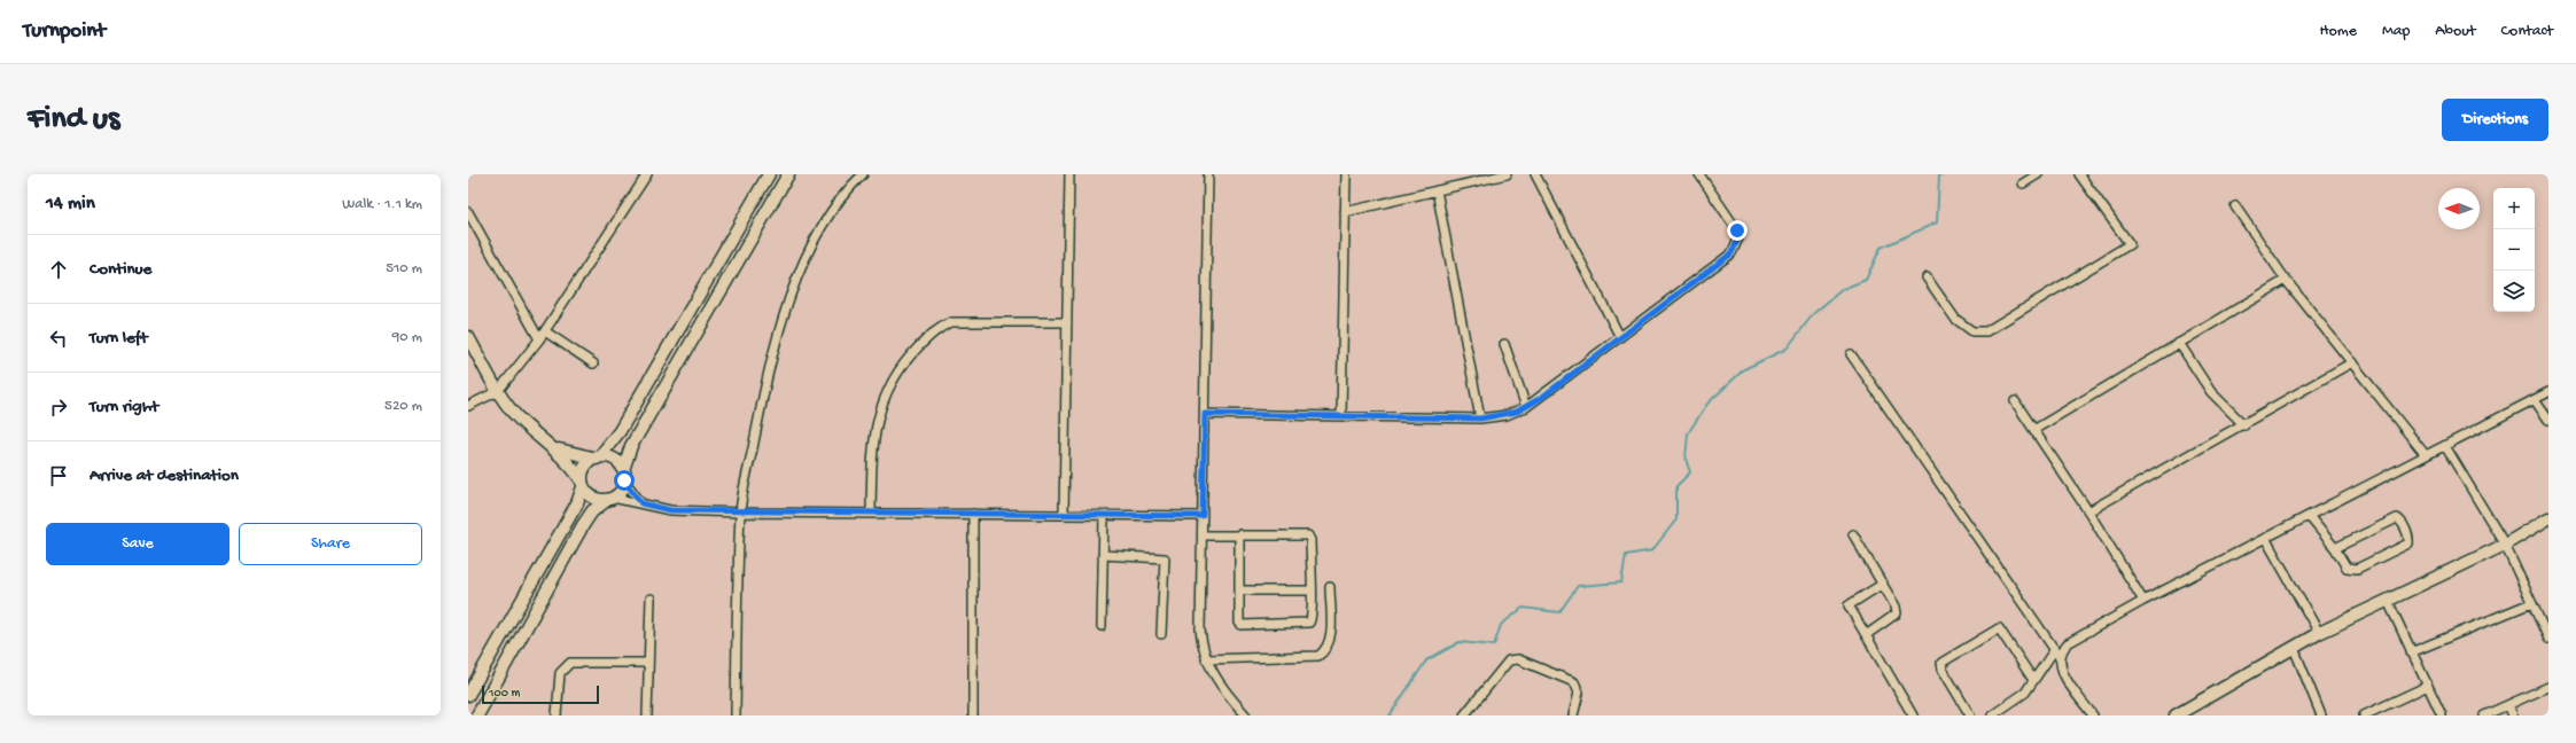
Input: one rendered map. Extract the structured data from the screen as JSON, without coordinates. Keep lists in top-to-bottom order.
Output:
{
  "scale_bar": "100 m",
  "north": "left",
  "page": {
    "header": "Turnpoint",
    "nav": [
      "Home",
      "Map",
      "About",
      "Contact"
    ],
    "buttons": [
      "Directions",
      ["Save", "Share"]
    ],
    "title": "Find us",
    "heading": ["14 min", "Walk · 1.1 km"],
    "map_buttons": ["+", "−"],
    "list": [
      ["Continue", "510 m"],
      ["Turn left", "90 m"],
      ["Turn right", "520 m"],
      "Arrive at destination"
    ],
    "scale": "100 m"
  }
}
